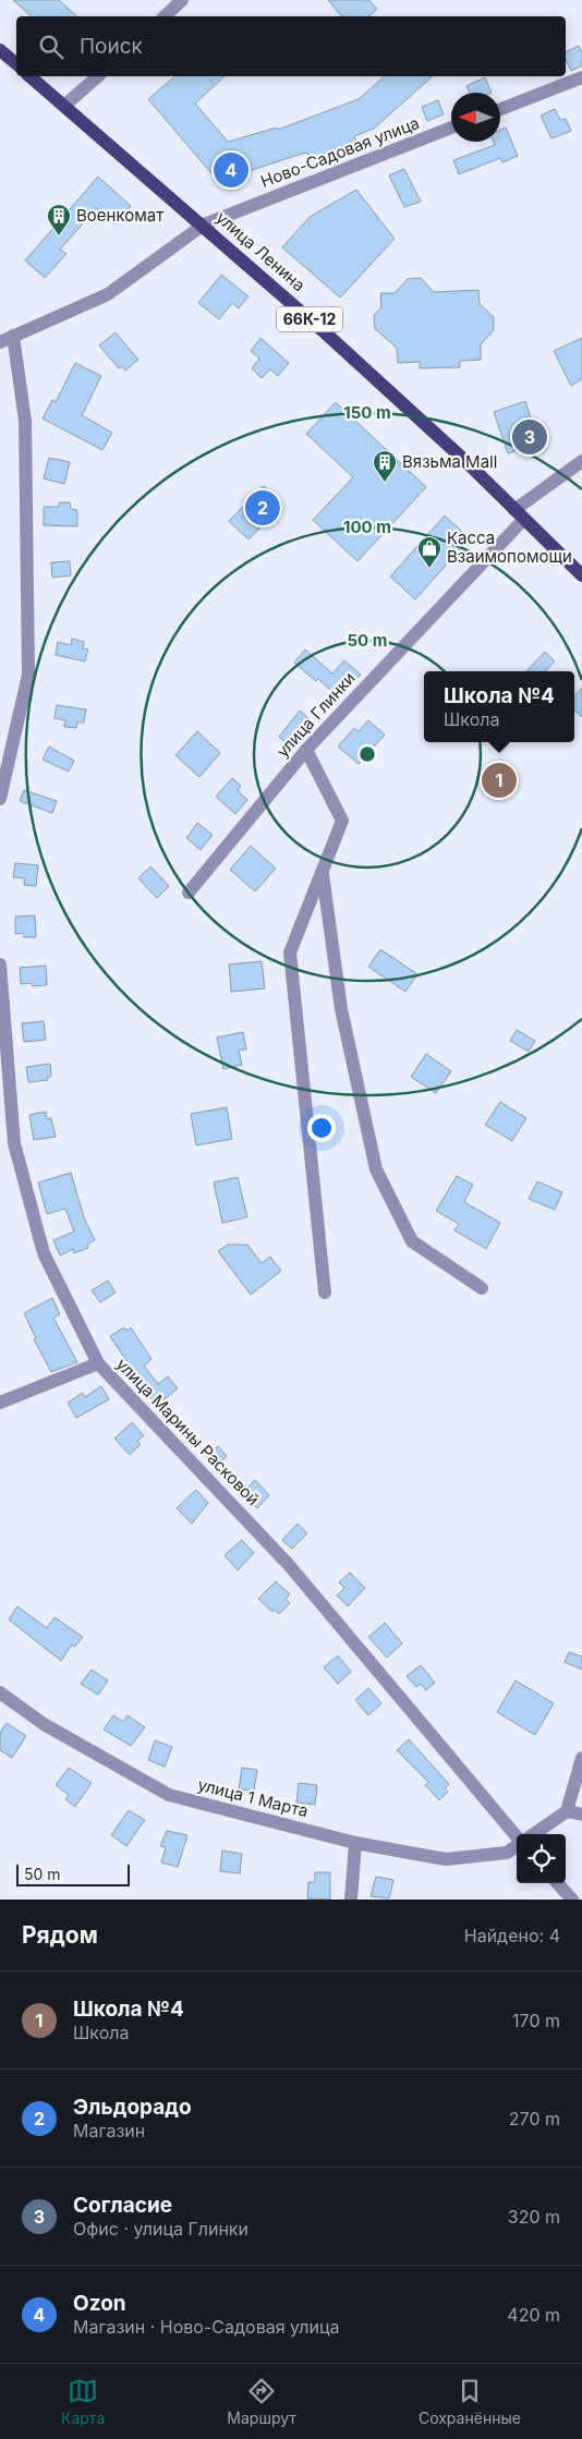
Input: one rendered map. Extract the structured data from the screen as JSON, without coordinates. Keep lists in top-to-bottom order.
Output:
{
  "streets": {
    "main road": ["улица Ленина", "66К-12"],
    "street": [
      "Ново-Садовая улица",
      "улица Глинки",
      "улица Марины Расковой",
      "улица 1 Марта"
    ]
  },
  "crossings": [
    ["Ново-Садовая улица", "улица Ленина"],
    ["улица Ленина", "улица Глинки"]
  ],
  "places": {
    "building": ["Военкомат", "Вязьма Mall"],
    "shop": ["Касса Взаимопомощи"]
  },
  "scale_bar": "50 m",
  "north": "left",
  "page": {
    "search": "Поиск",
    "pins": [
      "4",
      "3",
      "2",
      "1"
    ],
    "popup": ["Школа №4", "Школа"],
    "scale": "50 m",
    "heading": ["Рядом", "Найдено: 4"],
    "list": [
      {
        "mark": "1",
        "name": "Школа №4",
        "note": "Школа",
        "value": "170 m"
      },
      {
        "mark": "2",
        "name": "Эльдорадо",
        "note": "Магазин",
        "value": "270 m"
      },
      {
        "mark": "3",
        "name": "Согласие",
        "note": "Офис · улица Глинки",
        "value": "320 m"
      },
      {
        "mark": "4",
        "name": "Ozon",
        "note": "Магазин · Ново-Садовая улица",
        "value": "420 m"
      }
    ],
    "nav": ["Карта", "Маршрут", "Сохранённые"]
  },
  "rings": ["150 m", "100 m", "50 m"]
}
